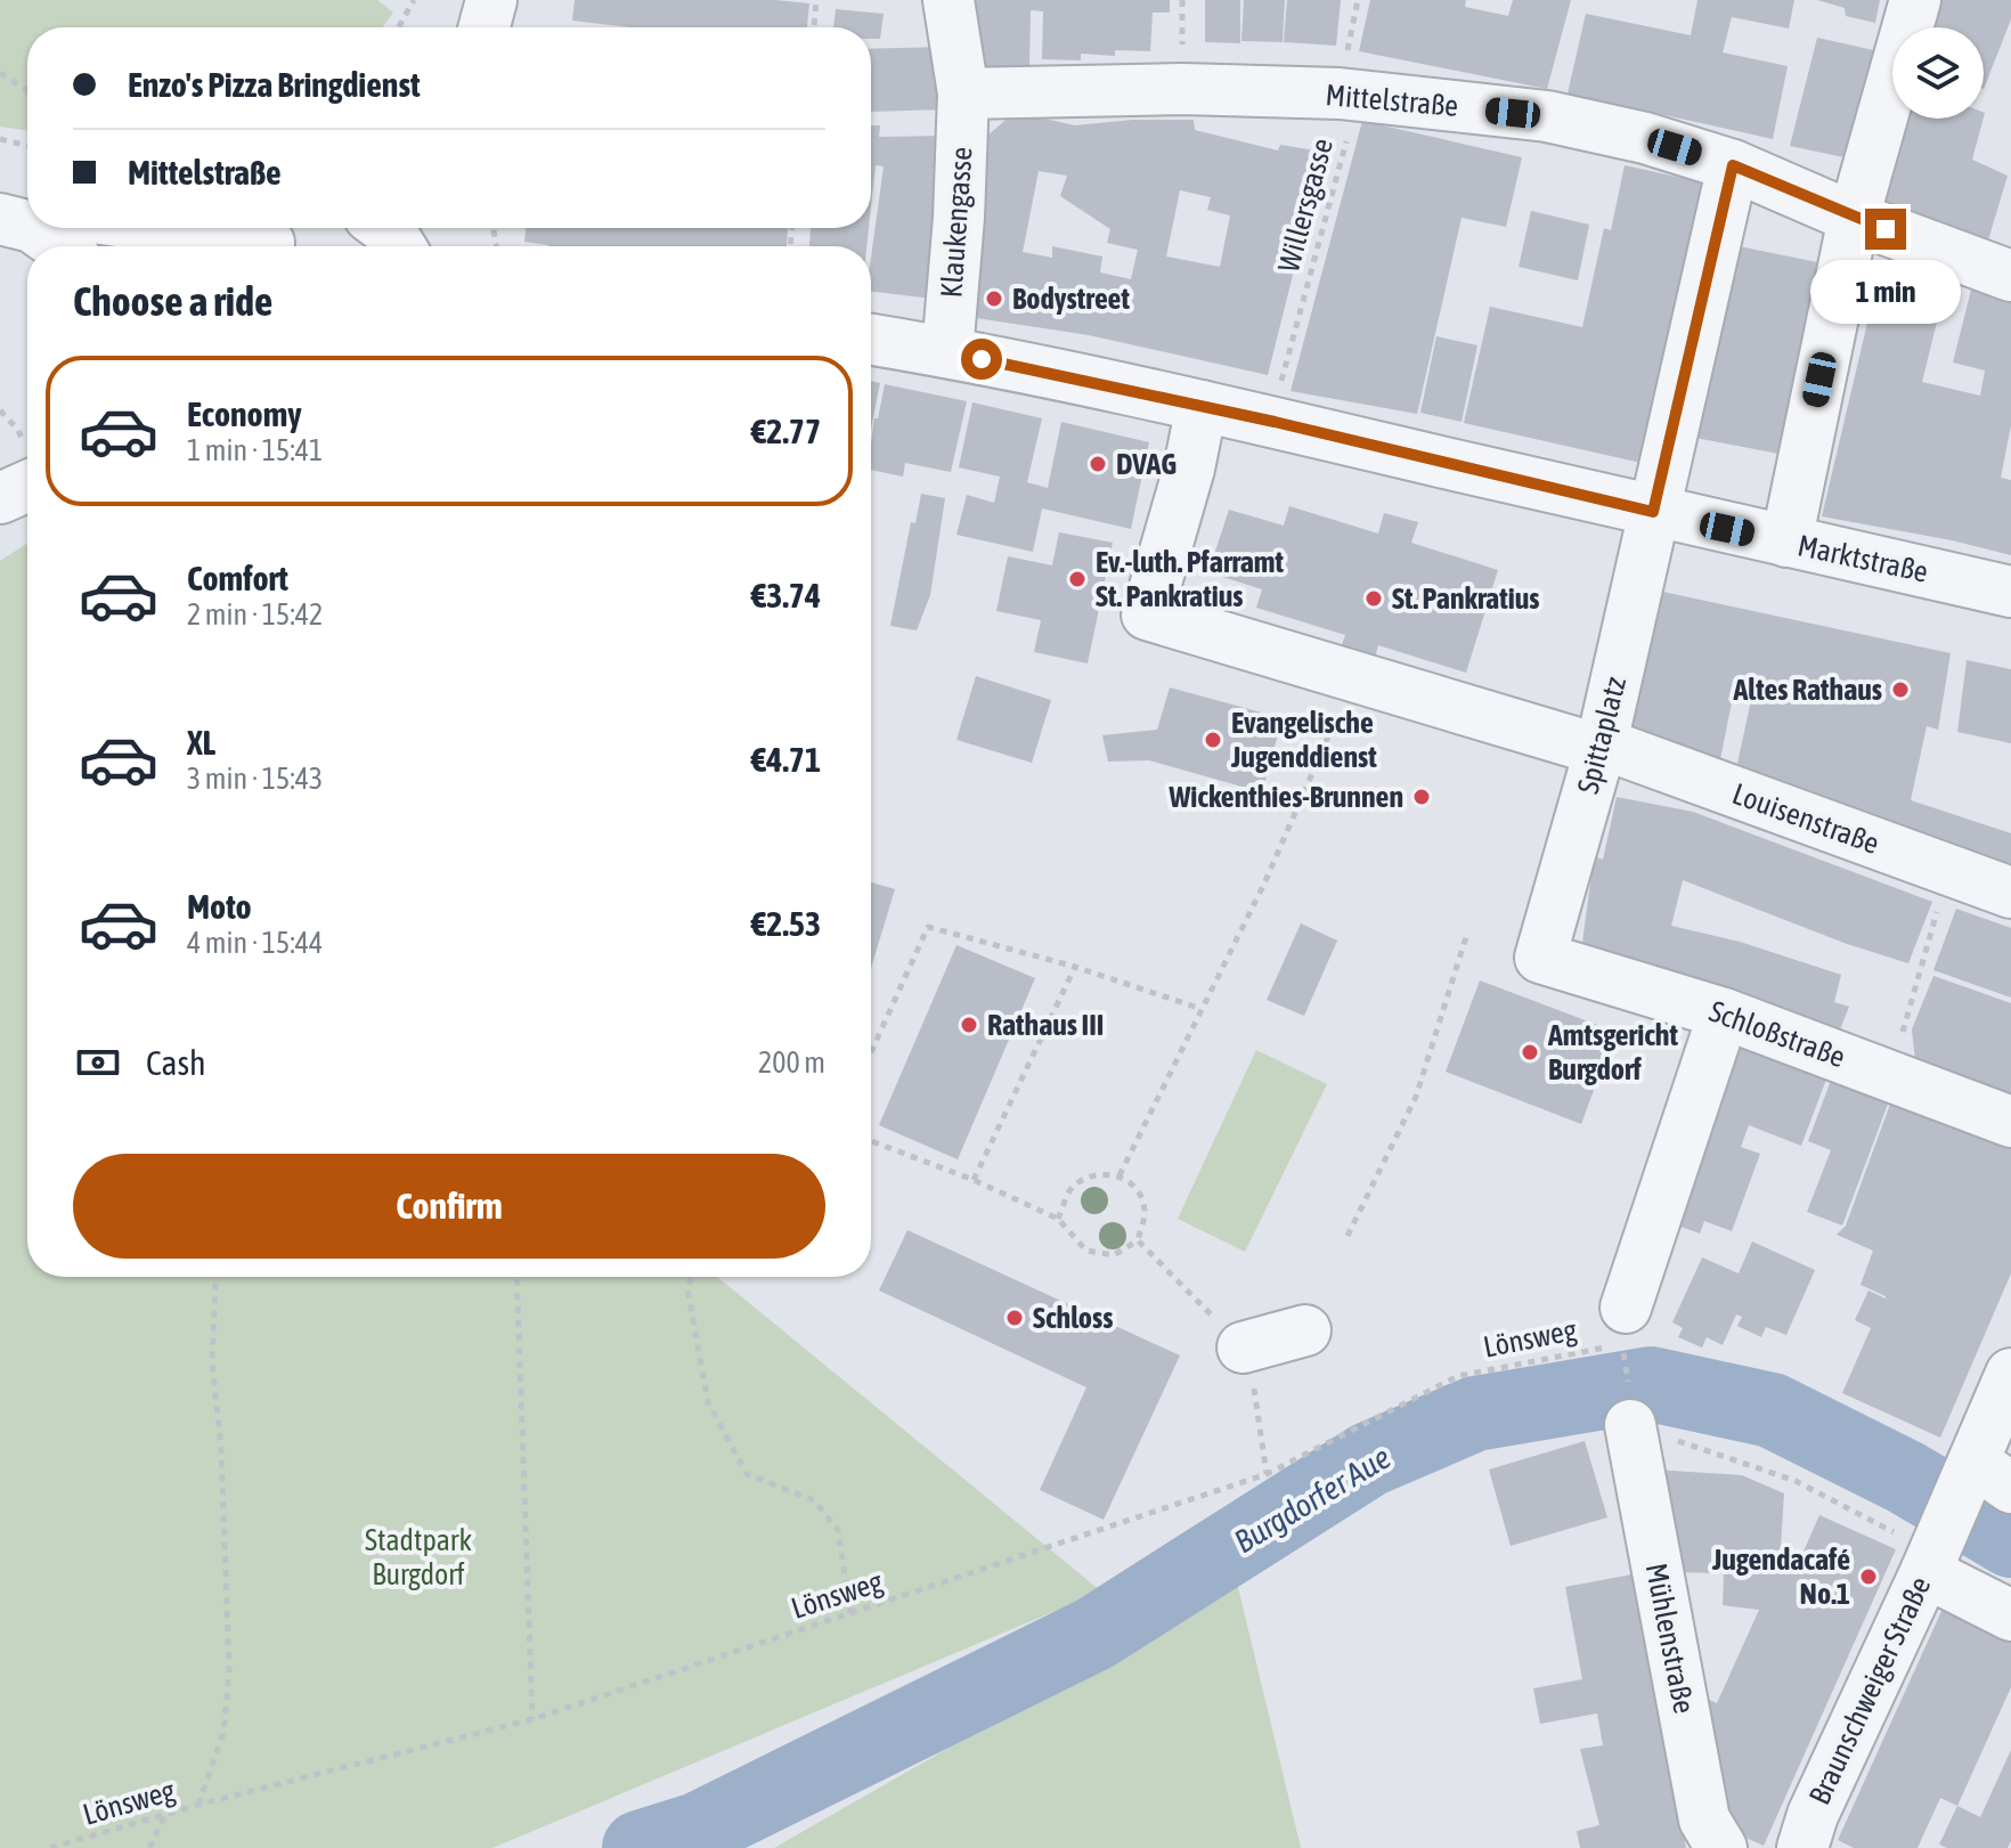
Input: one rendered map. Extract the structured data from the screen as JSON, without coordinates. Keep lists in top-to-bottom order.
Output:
{
  "streets": {
    "street": [
      "Mittelstraße",
      "Klaukengasse",
      "Marktstraße",
      "Spittaplatz",
      "Louisenstraße",
      "Schloßstraße",
      "Mühlenstraße",
      "Braunschweiger Straße"
    ],
    "path": ["Willersgasse", "Lönsweg"]
  },
  "crossings": [
    ["Mittelstraße", "Willersgasse"],
    ["Mittelstraße", "Klaukengasse"],
    ["Mittelstraße", "Spittaplatz"],
    ["Willersgasse", "Marktstraße"],
    ["Klaukengasse", "Marktstraße"],
    ["Marktstraße", "Spittaplatz"],
    ["Marktstraße", "Louisenstraße"],
    ["Spittaplatz", "Louisenstraße"],
    ["Spittaplatz", "Schloßstraße"]
  ],
  "water": ["Burgdorfer Aue"],
  "parks": ["Stadtpark Burgdorf"],
  "places": [
    "Bodystreet",
    "DVAG",
    "Ev.-luth. Pfarramt St. Pankratius",
    "St. Pankratius",
    "Altes Rathaus",
    "Evangelische Jugenddienst",
    "Wickenthies-Brunnen",
    "Rathaus III",
    "Amtsgericht Burgdorf",
    "Schloss",
    "Jugendacafé No.1"
  ],
  "page": {
    "banner": ["Enzo's Pizza Bringdienst", "Mittelstraße"],
    "heading": "Choose a ride",
    "bubble": "1 min",
    "list": [
      {
        "name": "Economy",
        "note": "1 min · 15:41",
        "value": "€2.77"
      },
      {
        "name": "Comfort",
        "note": "2 min · 15:42",
        "value": "€3.74"
      },
      {
        "name": "XL",
        "note": "3 min · 15:43",
        "value": "€4.71"
      },
      {
        "name": "Moto",
        "note": "4 min · 15:44",
        "value": "€2.53"
      }
    ],
    "pay": ["Cash", "200 m"],
    "buttons": "Confirm"
  }
}
